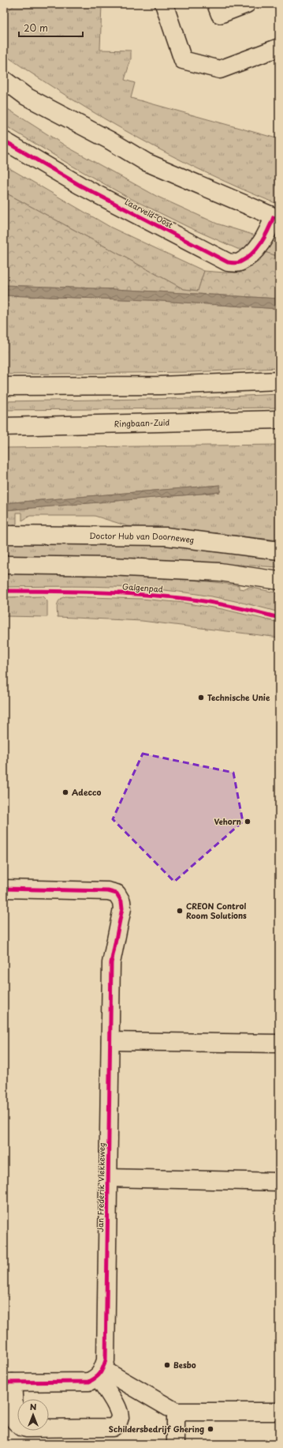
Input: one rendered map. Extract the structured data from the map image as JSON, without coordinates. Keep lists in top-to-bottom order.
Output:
{
  "streets": {
    "street": [
      "Laarveld-Oost",
      "Ringbaan-Zuid",
      "Doctor Hub van Doorneweg",
      "Jan Frederik Vlekkeweg"
    ],
    "cycle path": ["Galgenpad"]
  },
  "places": [
    "Technische Unie",
    "Adecco",
    "Vehorn",
    "CREON Control Room Solutions",
    "Besbo",
    "Schildersbedrijf Ghering"
  ],
  "scale_bar": "20 m",
  "north": "top"
}
